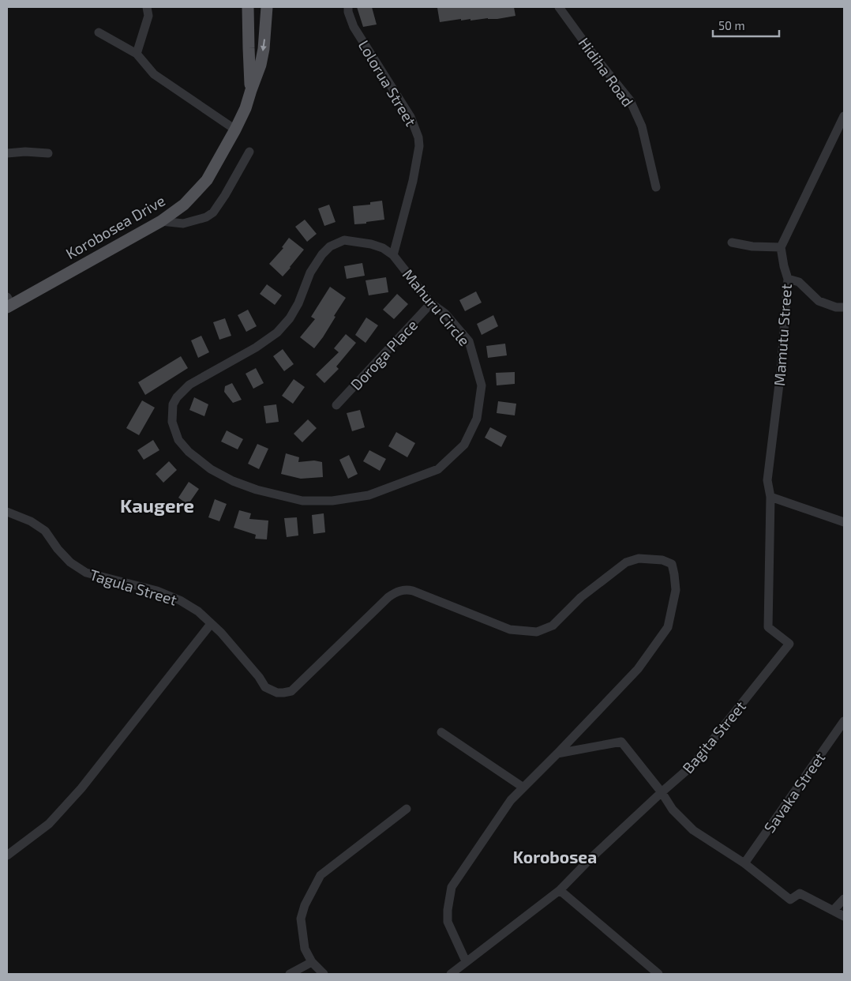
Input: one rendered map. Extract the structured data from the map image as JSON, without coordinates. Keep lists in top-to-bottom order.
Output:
{
  "streets": {
    "main road": ["Korobosea Drive"],
    "street": [
      "Hidiha Road",
      "Lolorua Street",
      "Mahuru Circle",
      "Mamutu Street",
      "Doroga Place",
      "Tagula Street",
      "Bagita Street",
      "Savaka Street"
    ]
  },
  "crossings": [
    ["Lolorua Street", "Mahuru Circle"],
    ["Mahuru Circle", "Doroga Place"],
    ["Mamutu Street", "Bagita Street"]
  ],
  "districts": ["Kaugere", "Korobosea"],
  "scale_bar": "50 m"
}
